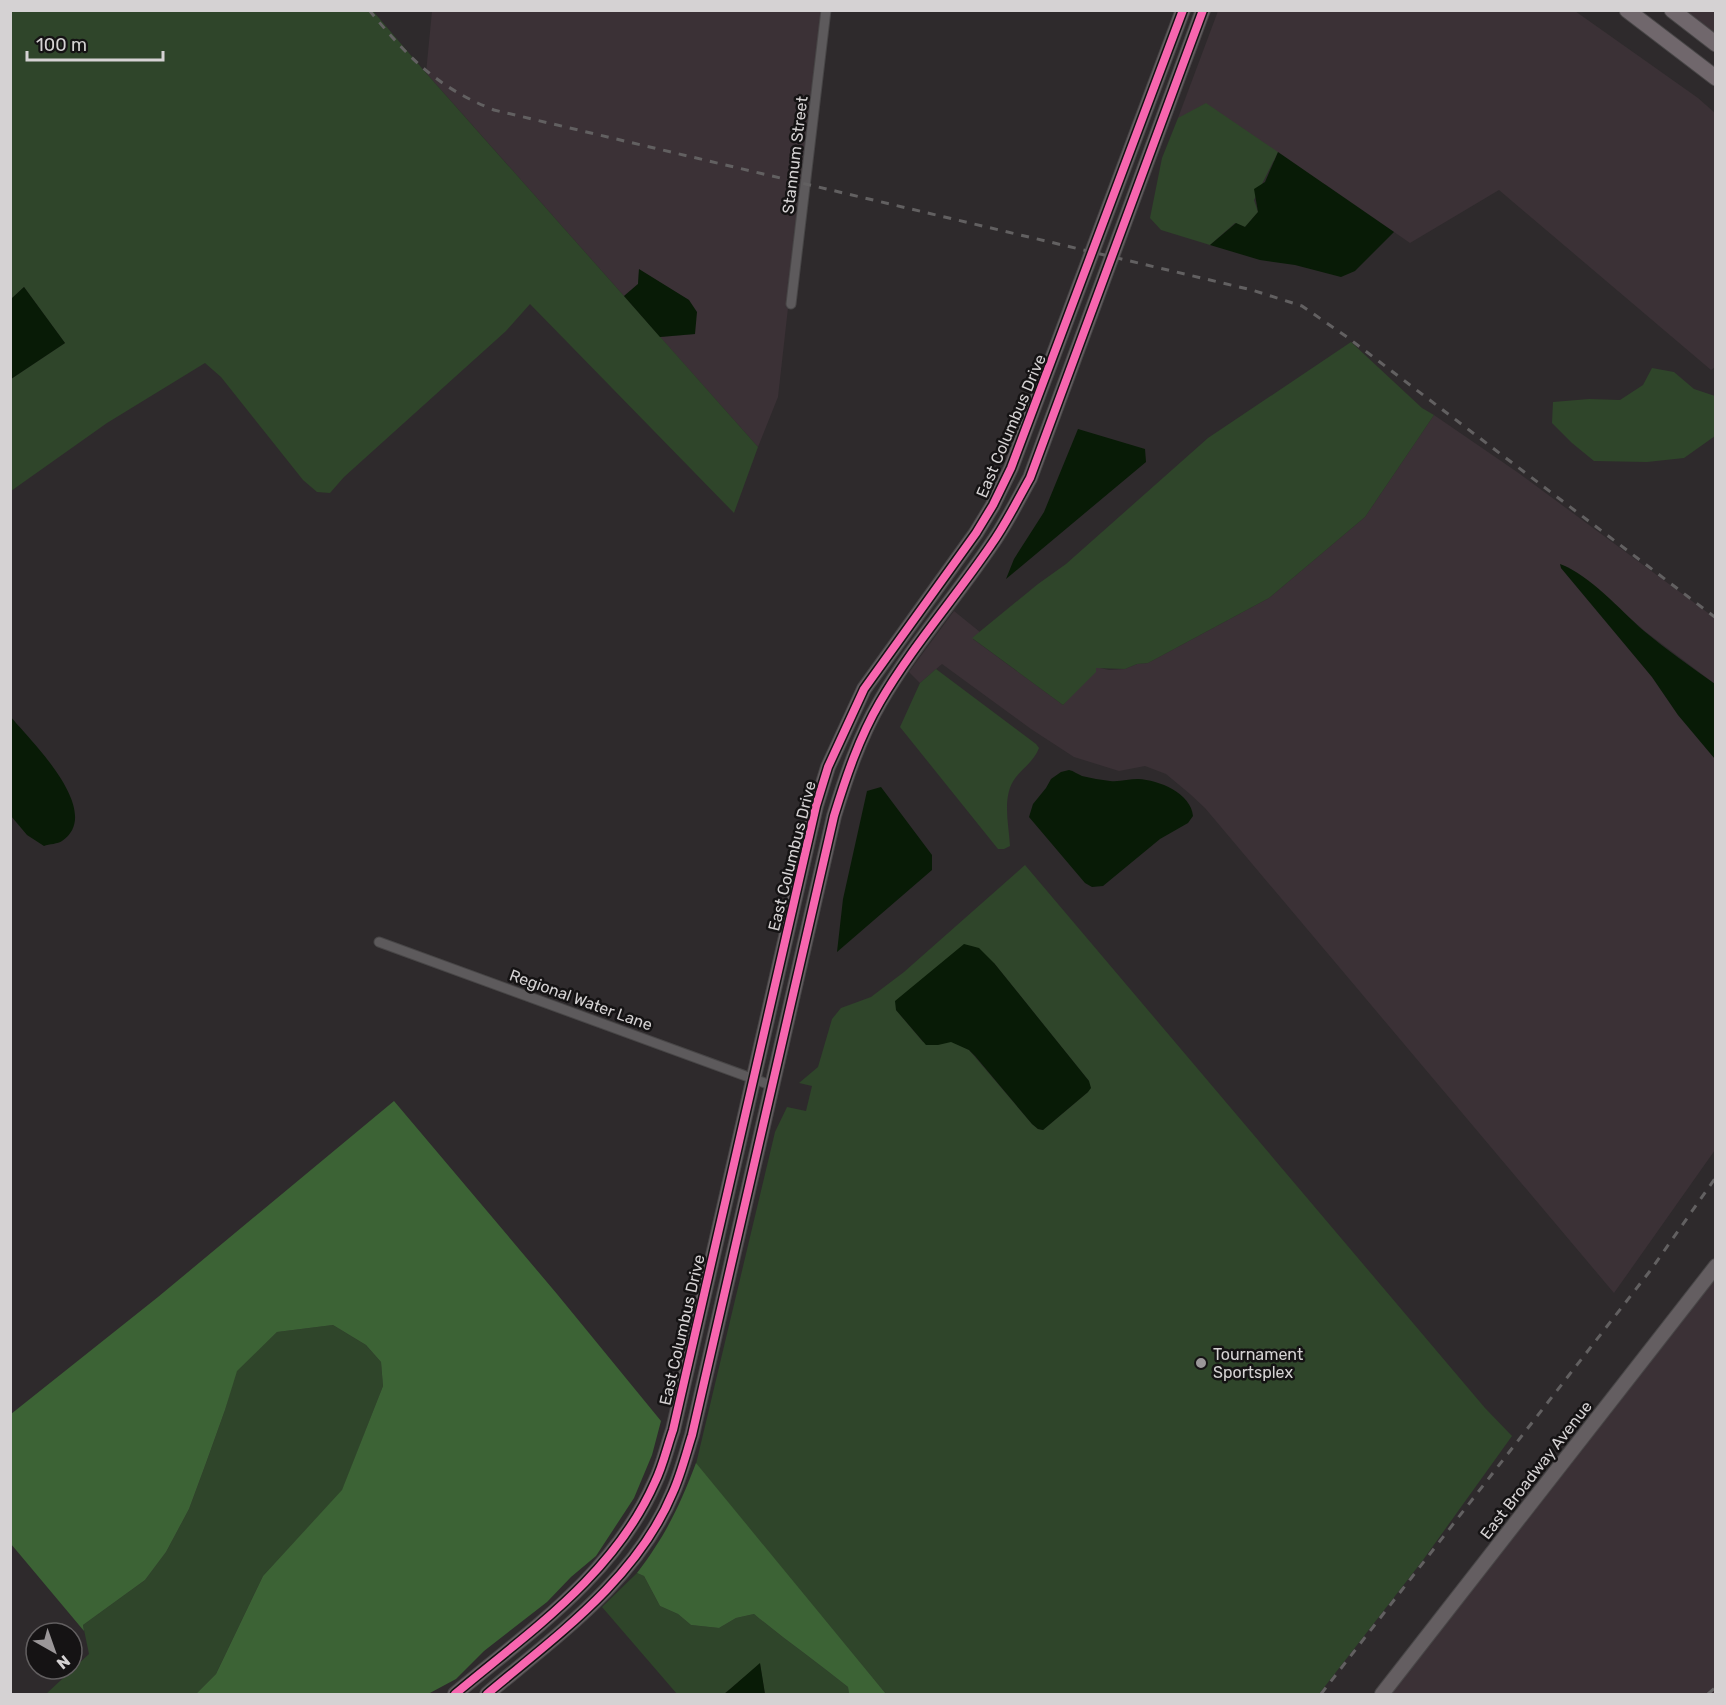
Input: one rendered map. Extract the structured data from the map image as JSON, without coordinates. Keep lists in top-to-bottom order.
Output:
{
  "streets": {
    "street": [
      "Stannum Street",
      "East Columbus Drive",
      "Regional Water Lane",
      "East Broadway Avenue"
    ]
  },
  "crossings": [
    ["East Columbus Drive", "Regional Water Lane"]
  ],
  "places": ["Tournament Sportsplex"],
  "scale_bar": "100 m",
  "north": "bottom right"
}
